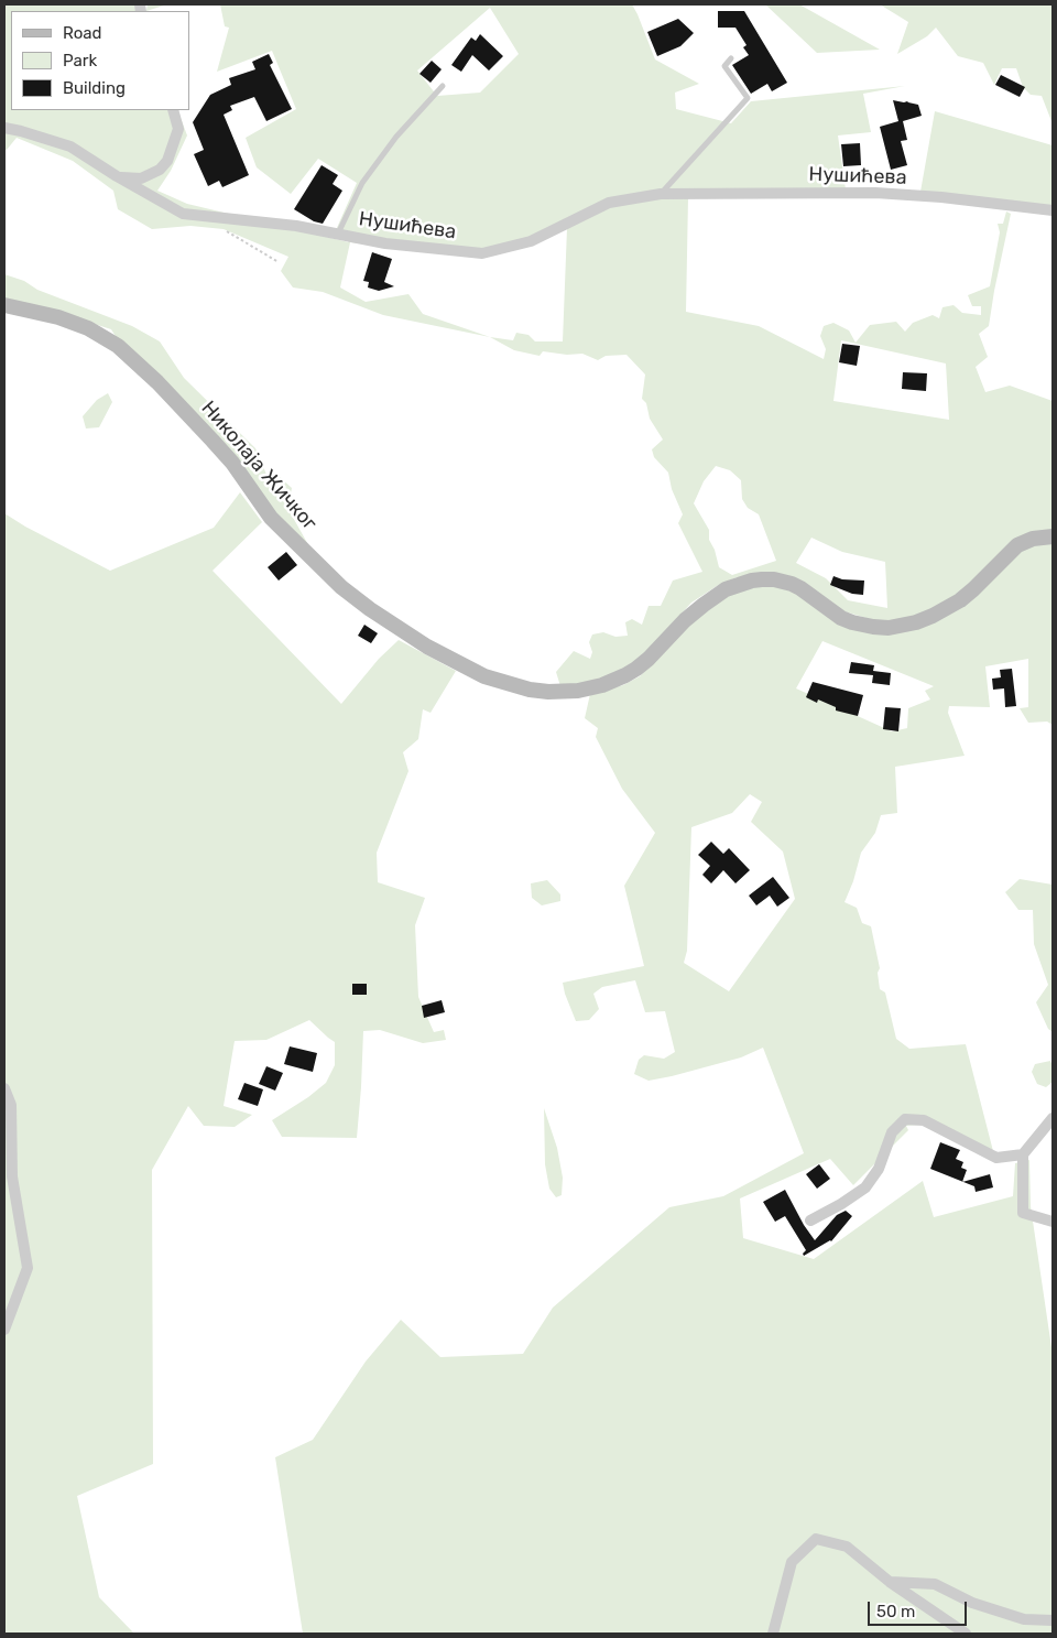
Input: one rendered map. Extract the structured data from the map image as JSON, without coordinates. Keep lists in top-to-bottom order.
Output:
{
  "streets": {
    "street": ["Нушићева", "Николаја Жичког"]
  },
  "legend": ["Road", "Park", "Building"],
  "scale_bar": "50 m"
}
